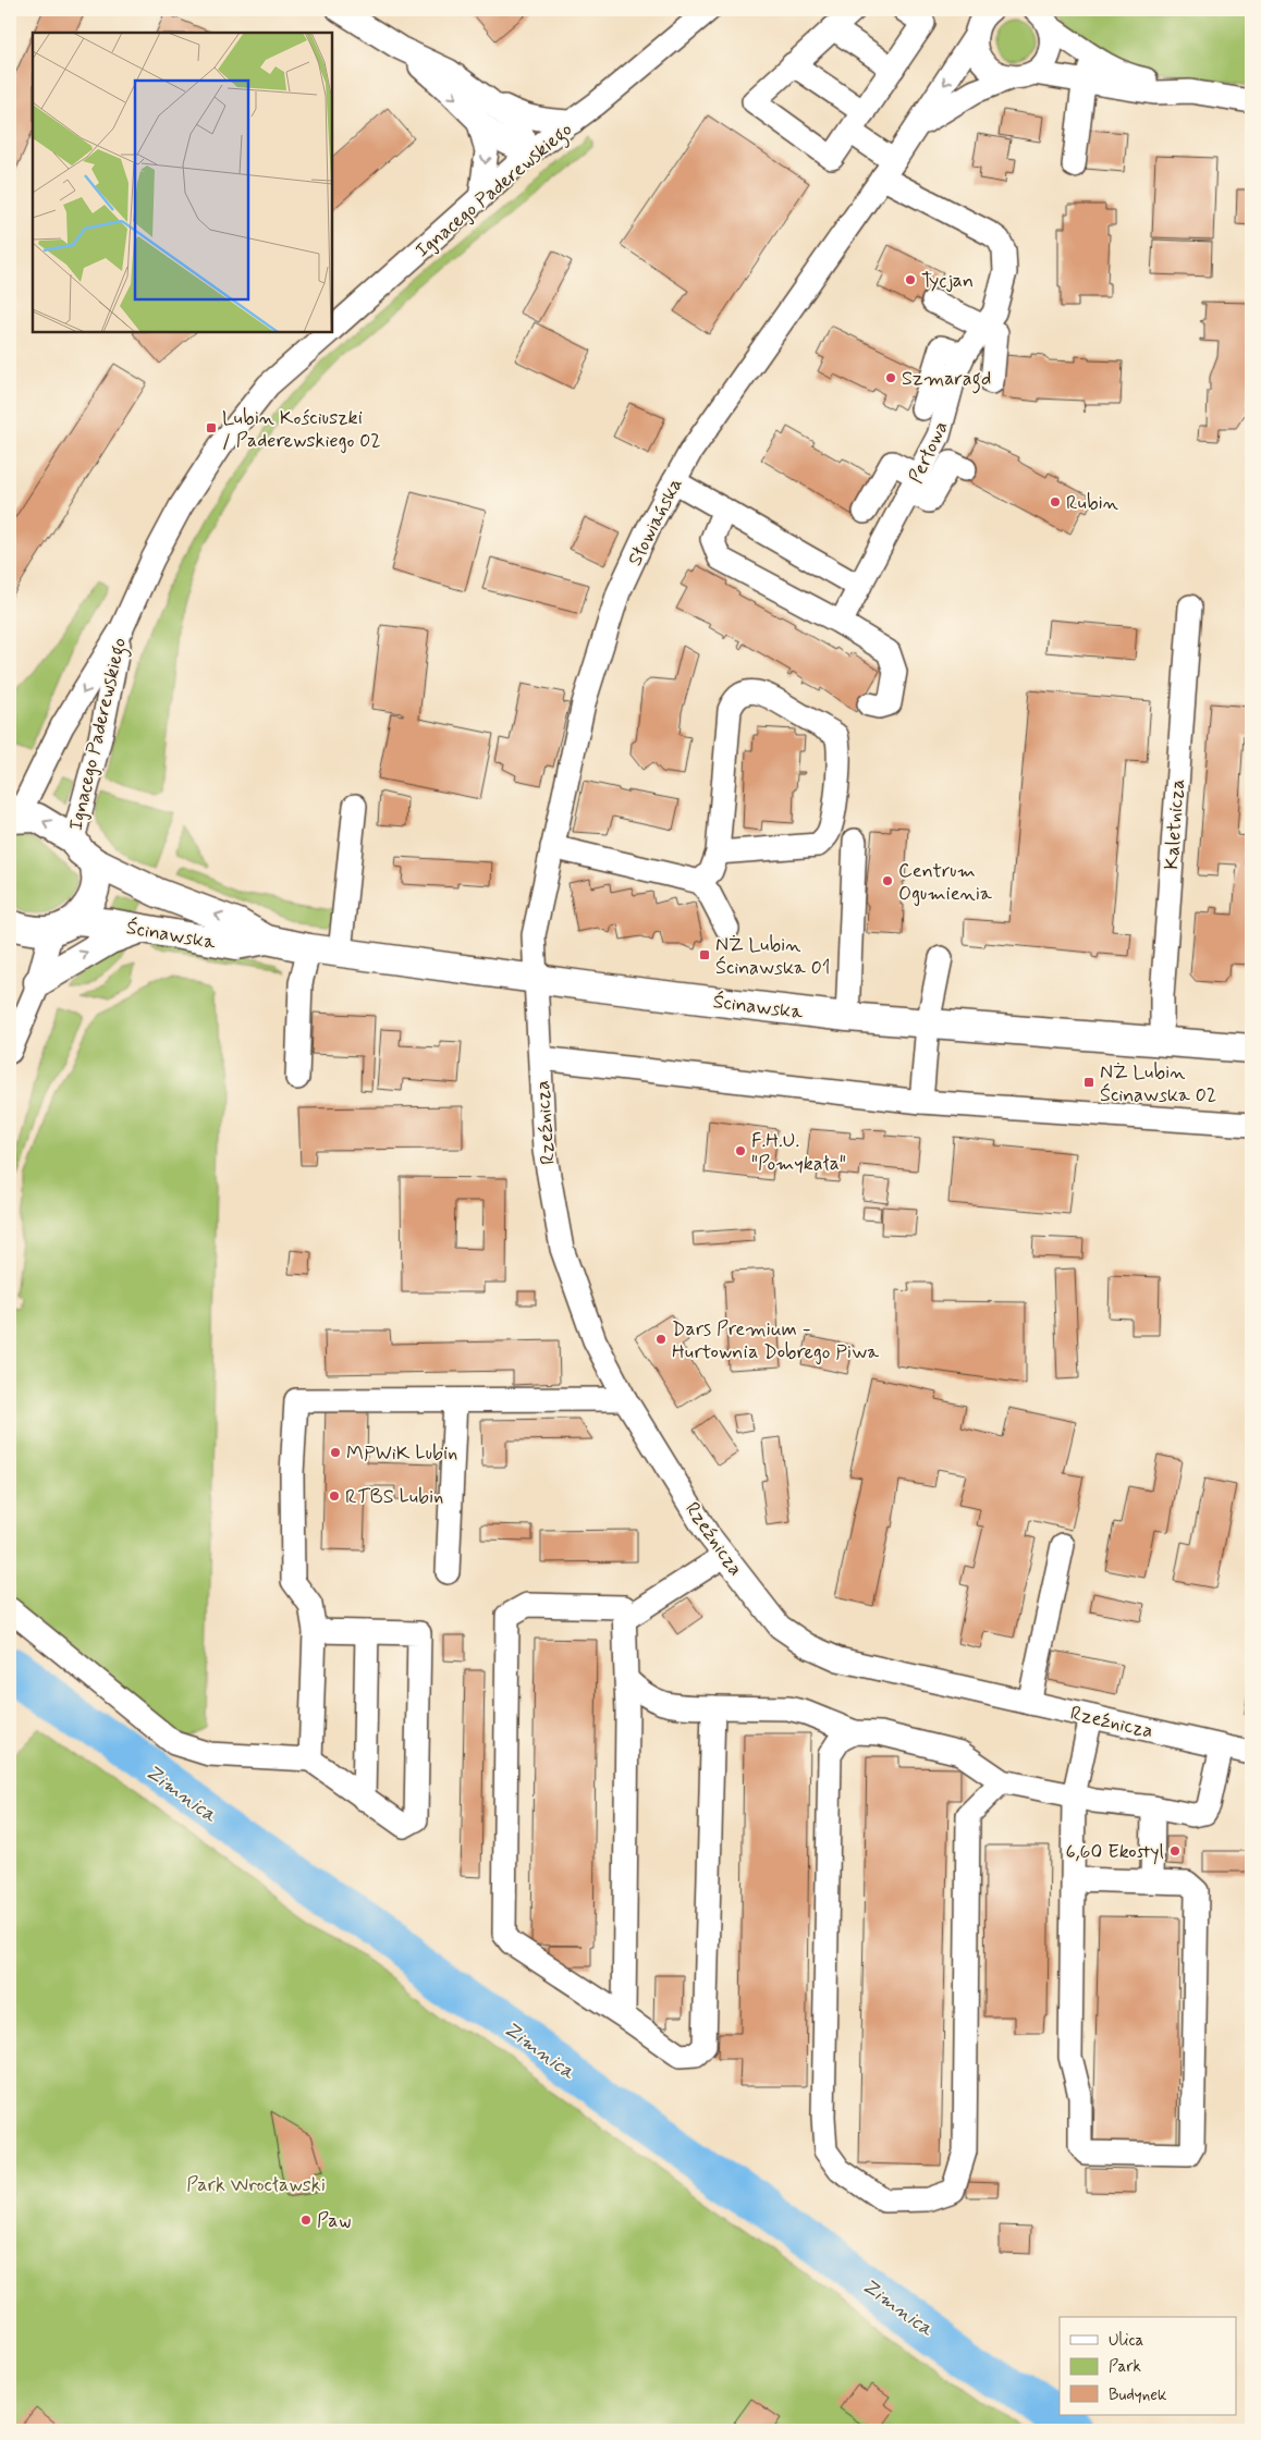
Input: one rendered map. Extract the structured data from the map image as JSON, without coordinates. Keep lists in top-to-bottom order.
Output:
{
  "streets": {
    "main road": ["Ścinawska"],
    "street": [
      "Ignacego Paderewskiego",
      "Perłowa",
      "Słowiańska",
      "Kaletnicza",
      "Rzeźnicza"
    ]
  },
  "crossings": [
    ["Ignacego Paderewskiego", "Ścinawska"],
    ["Perłowa", "Słowiańska"],
    ["Słowiańska", "Ścinawska"],
    ["Słowiańska", "Rzeźnicza"],
    ["Kaletnicza", "Ścinawska"],
    ["Ścinawska", "Rzeźnicza"]
  ],
  "water": ["Zimnica"],
  "parks": ["Park Wrocławski"],
  "places": {
    "other": [
      "Tycjan",
      "Szmaragd",
      "Rubin",
      "Centrum Ogumienia",
      "F.H.U. \"Pomykała\"",
      "Dars Premium - Hurtownia Dobrego Piwa",
      "MPWiK Lubin",
      "RTBS Lubin",
      "6,60 Ekostyl",
      "Paw"
    ],
    "transit": ["Lubin Kościuszki / Paderewskiego 02", "NŻ Lubin Ścinawska 01", "NŻ Lubin Ścinawska 02"]
  },
  "legend": ["Ulica", "Park", "Budynek"]
}
